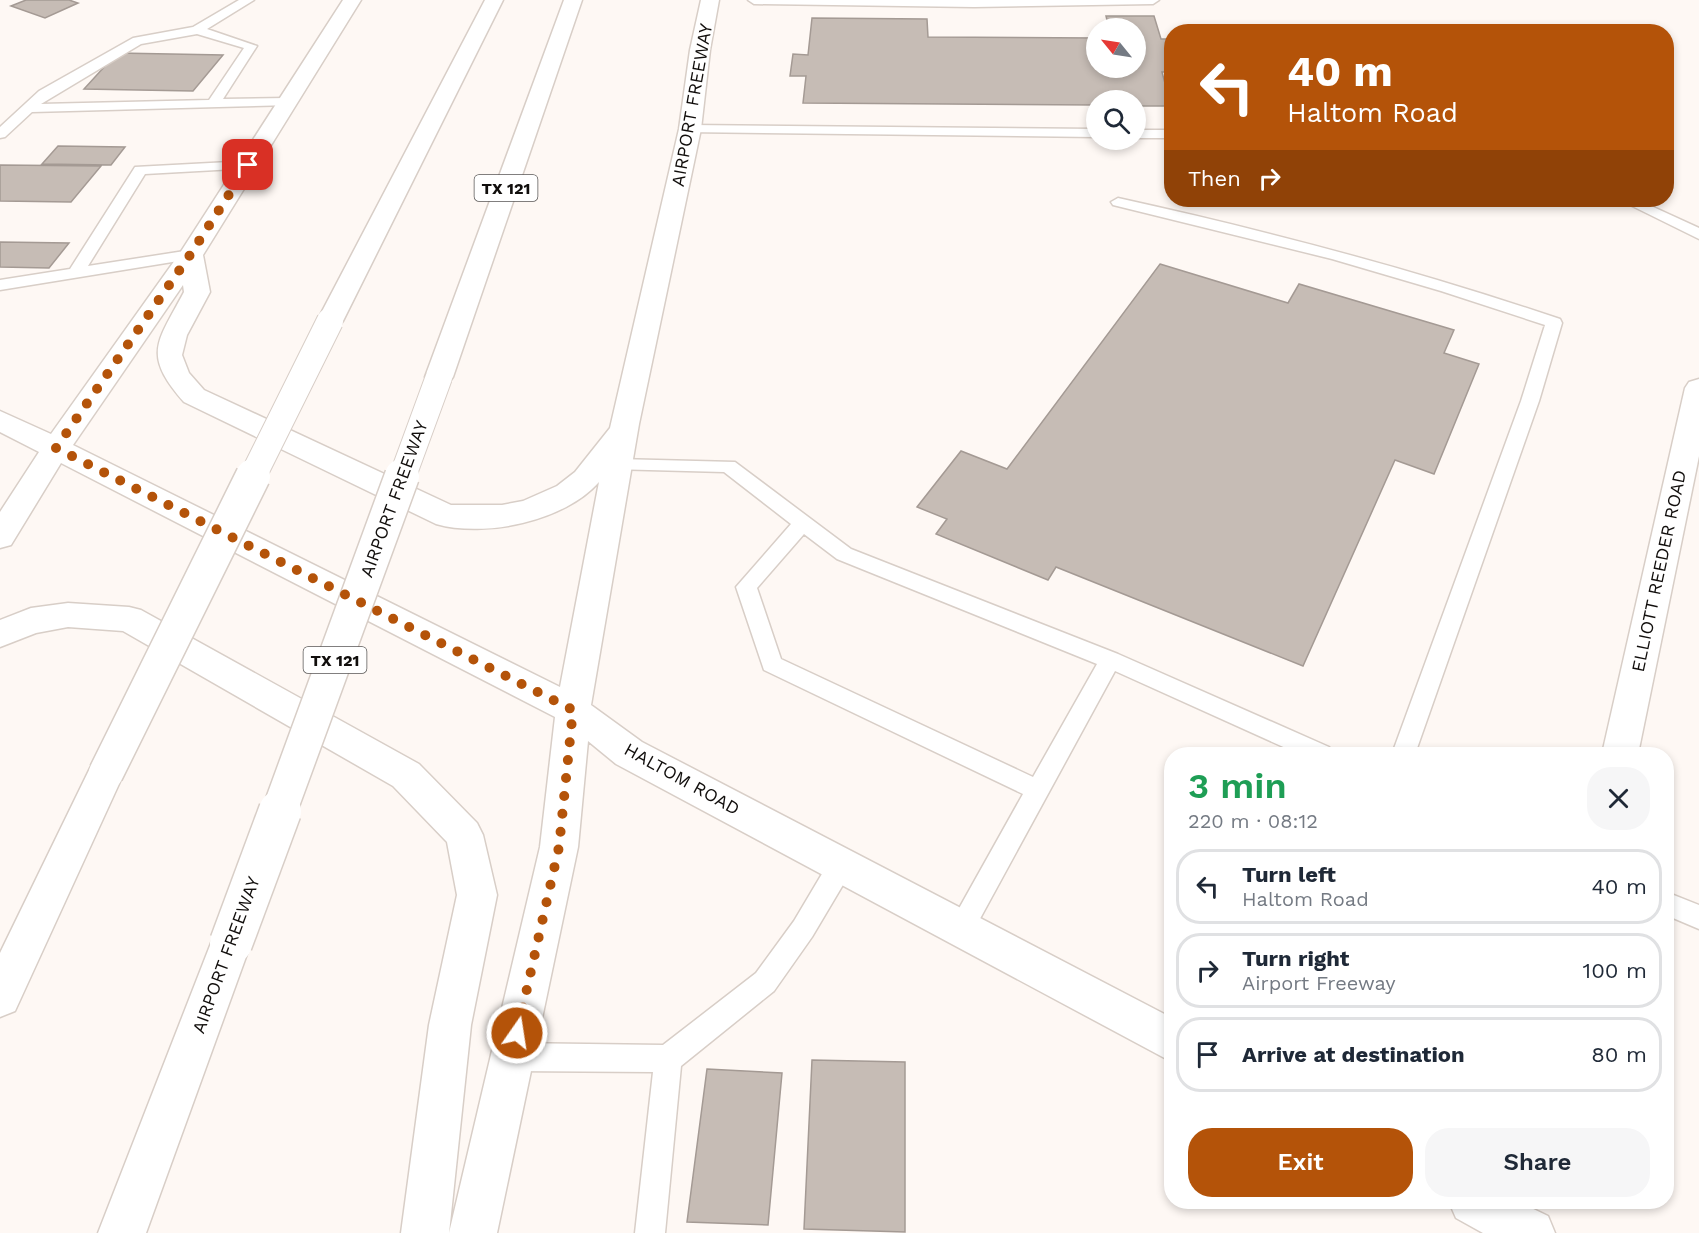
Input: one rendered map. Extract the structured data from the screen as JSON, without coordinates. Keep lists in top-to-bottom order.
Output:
{
  "streets": {
    "main road": [
      "AIRPORT FREEWAY",
      "TX 121",
      "ELLIOTT REEDER ROAD",
      "HALTOM ROAD"
    ]
  },
  "crossings": [
    ["AIRPORT FREEWAY", "HALTOM ROAD"]
  ],
  "north": "top left",
  "page": {
    "turn": ["40 m", "Haltom Road"],
    "then": "Then",
    "heading": ["3 min", "220 m · 08:12"],
    "list": [
      {
        "name": "Turn left",
        "note": "Haltom Road",
        "value": "40 m"
      },
      {
        "name": "Turn right",
        "note": "Airport Freeway",
        "value": "100 m"
      },
      {
        "name": "Arrive at destination",
        "value": "80 m"
      }
    ],
    "buttons": ["Exit", "Share"]
  }
}
